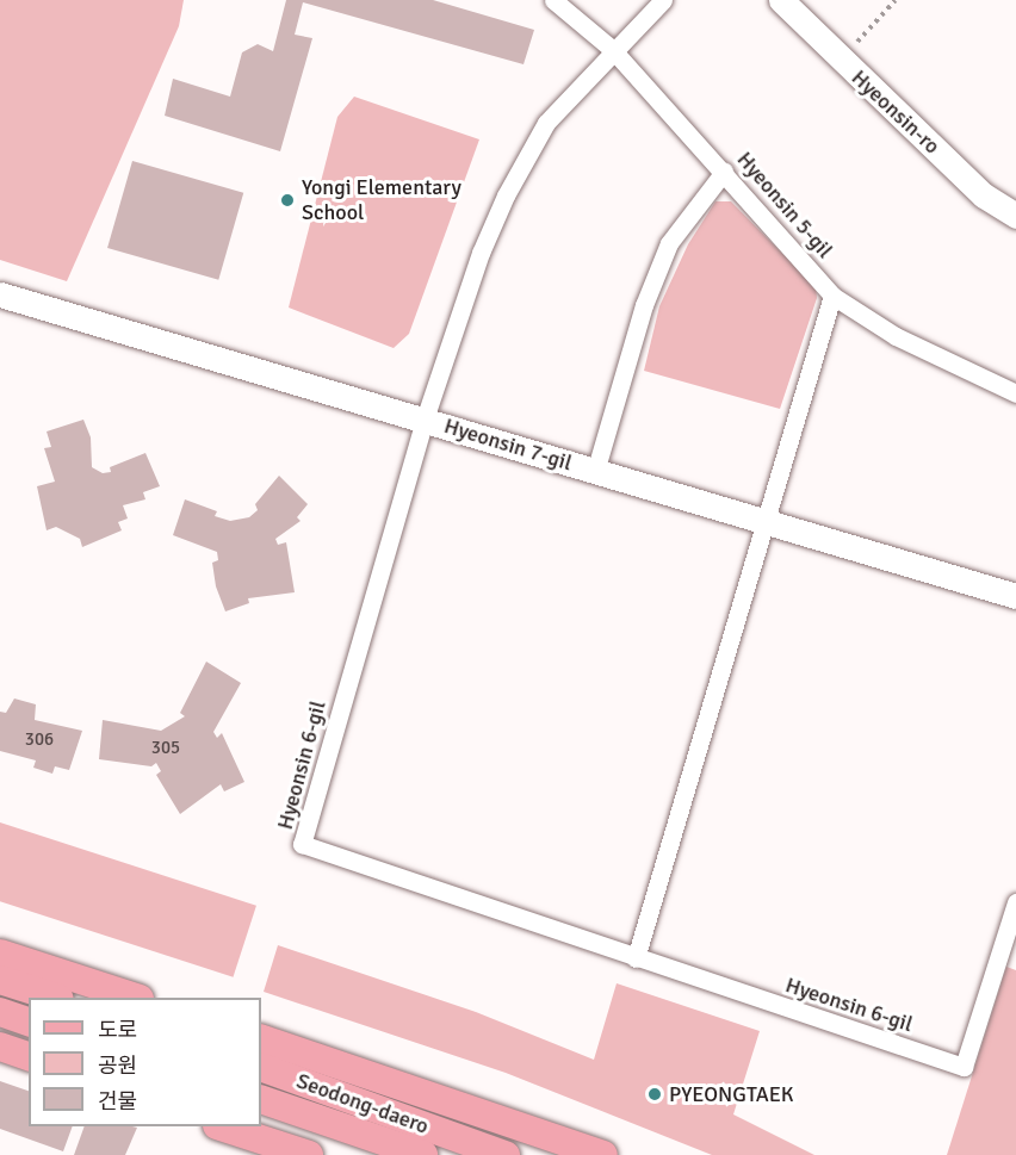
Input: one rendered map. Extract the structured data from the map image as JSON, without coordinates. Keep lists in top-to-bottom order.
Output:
{
  "streets": {
    "main road": ["Seodong-daero"],
    "street": [
      "Hyeonsin-ro",
      "Hyeonsin 5-gil",
      "Hyeonsin 7-gil",
      "Hyeonsin 6-gil"
    ]
  },
  "crossings": [
    ["Hyeonsin 5-gil", "Hyeonsin 6-gil"],
    ["Hyeonsin 7-gil", "Hyeonsin 6-gil"]
  ],
  "places": ["Yongi Elementary School", "PYEONGTAEK"],
  "house_numbers": ["306", "305"],
  "legend": ["도로", "공원", "건물"]
}
